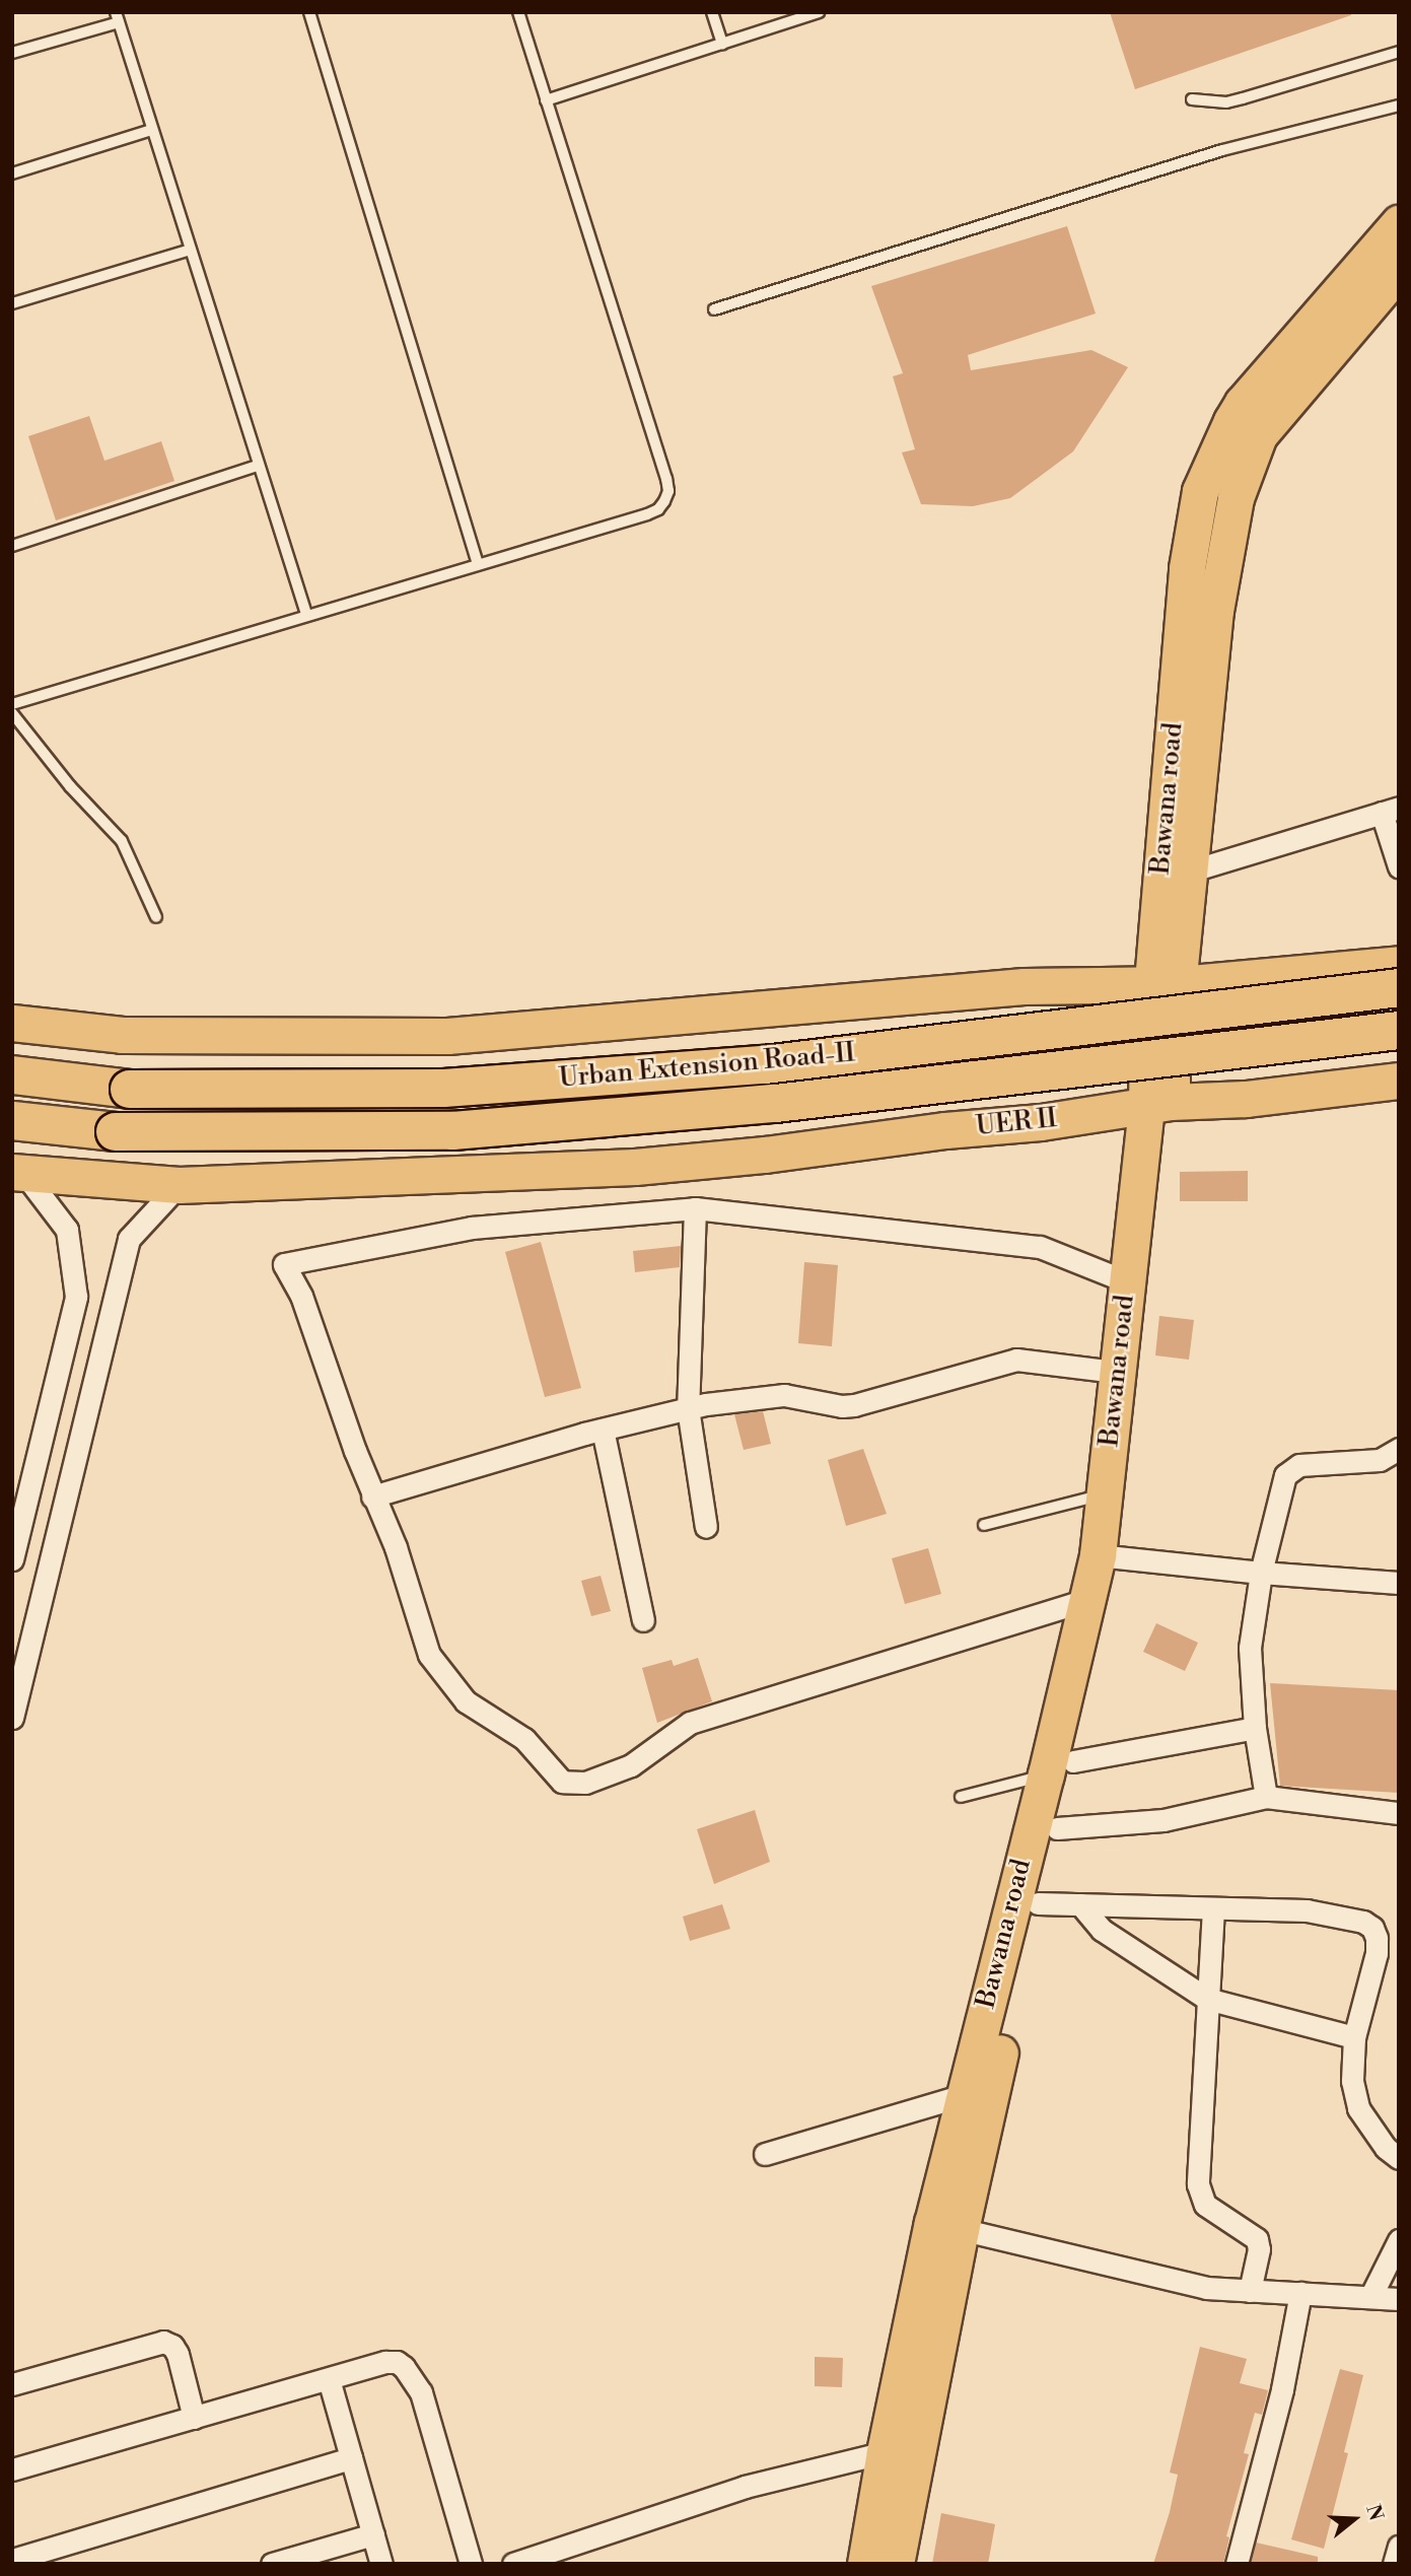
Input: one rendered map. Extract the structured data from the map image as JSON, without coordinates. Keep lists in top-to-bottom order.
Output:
{
  "streets": {
    "highway": ["Urban Extension Road-II"],
    "main road": ["Bawana road", "UER II"]
  },
  "crossings": [
    ["Bawana road", "UER II"]
  ],
  "north": "right"
}
